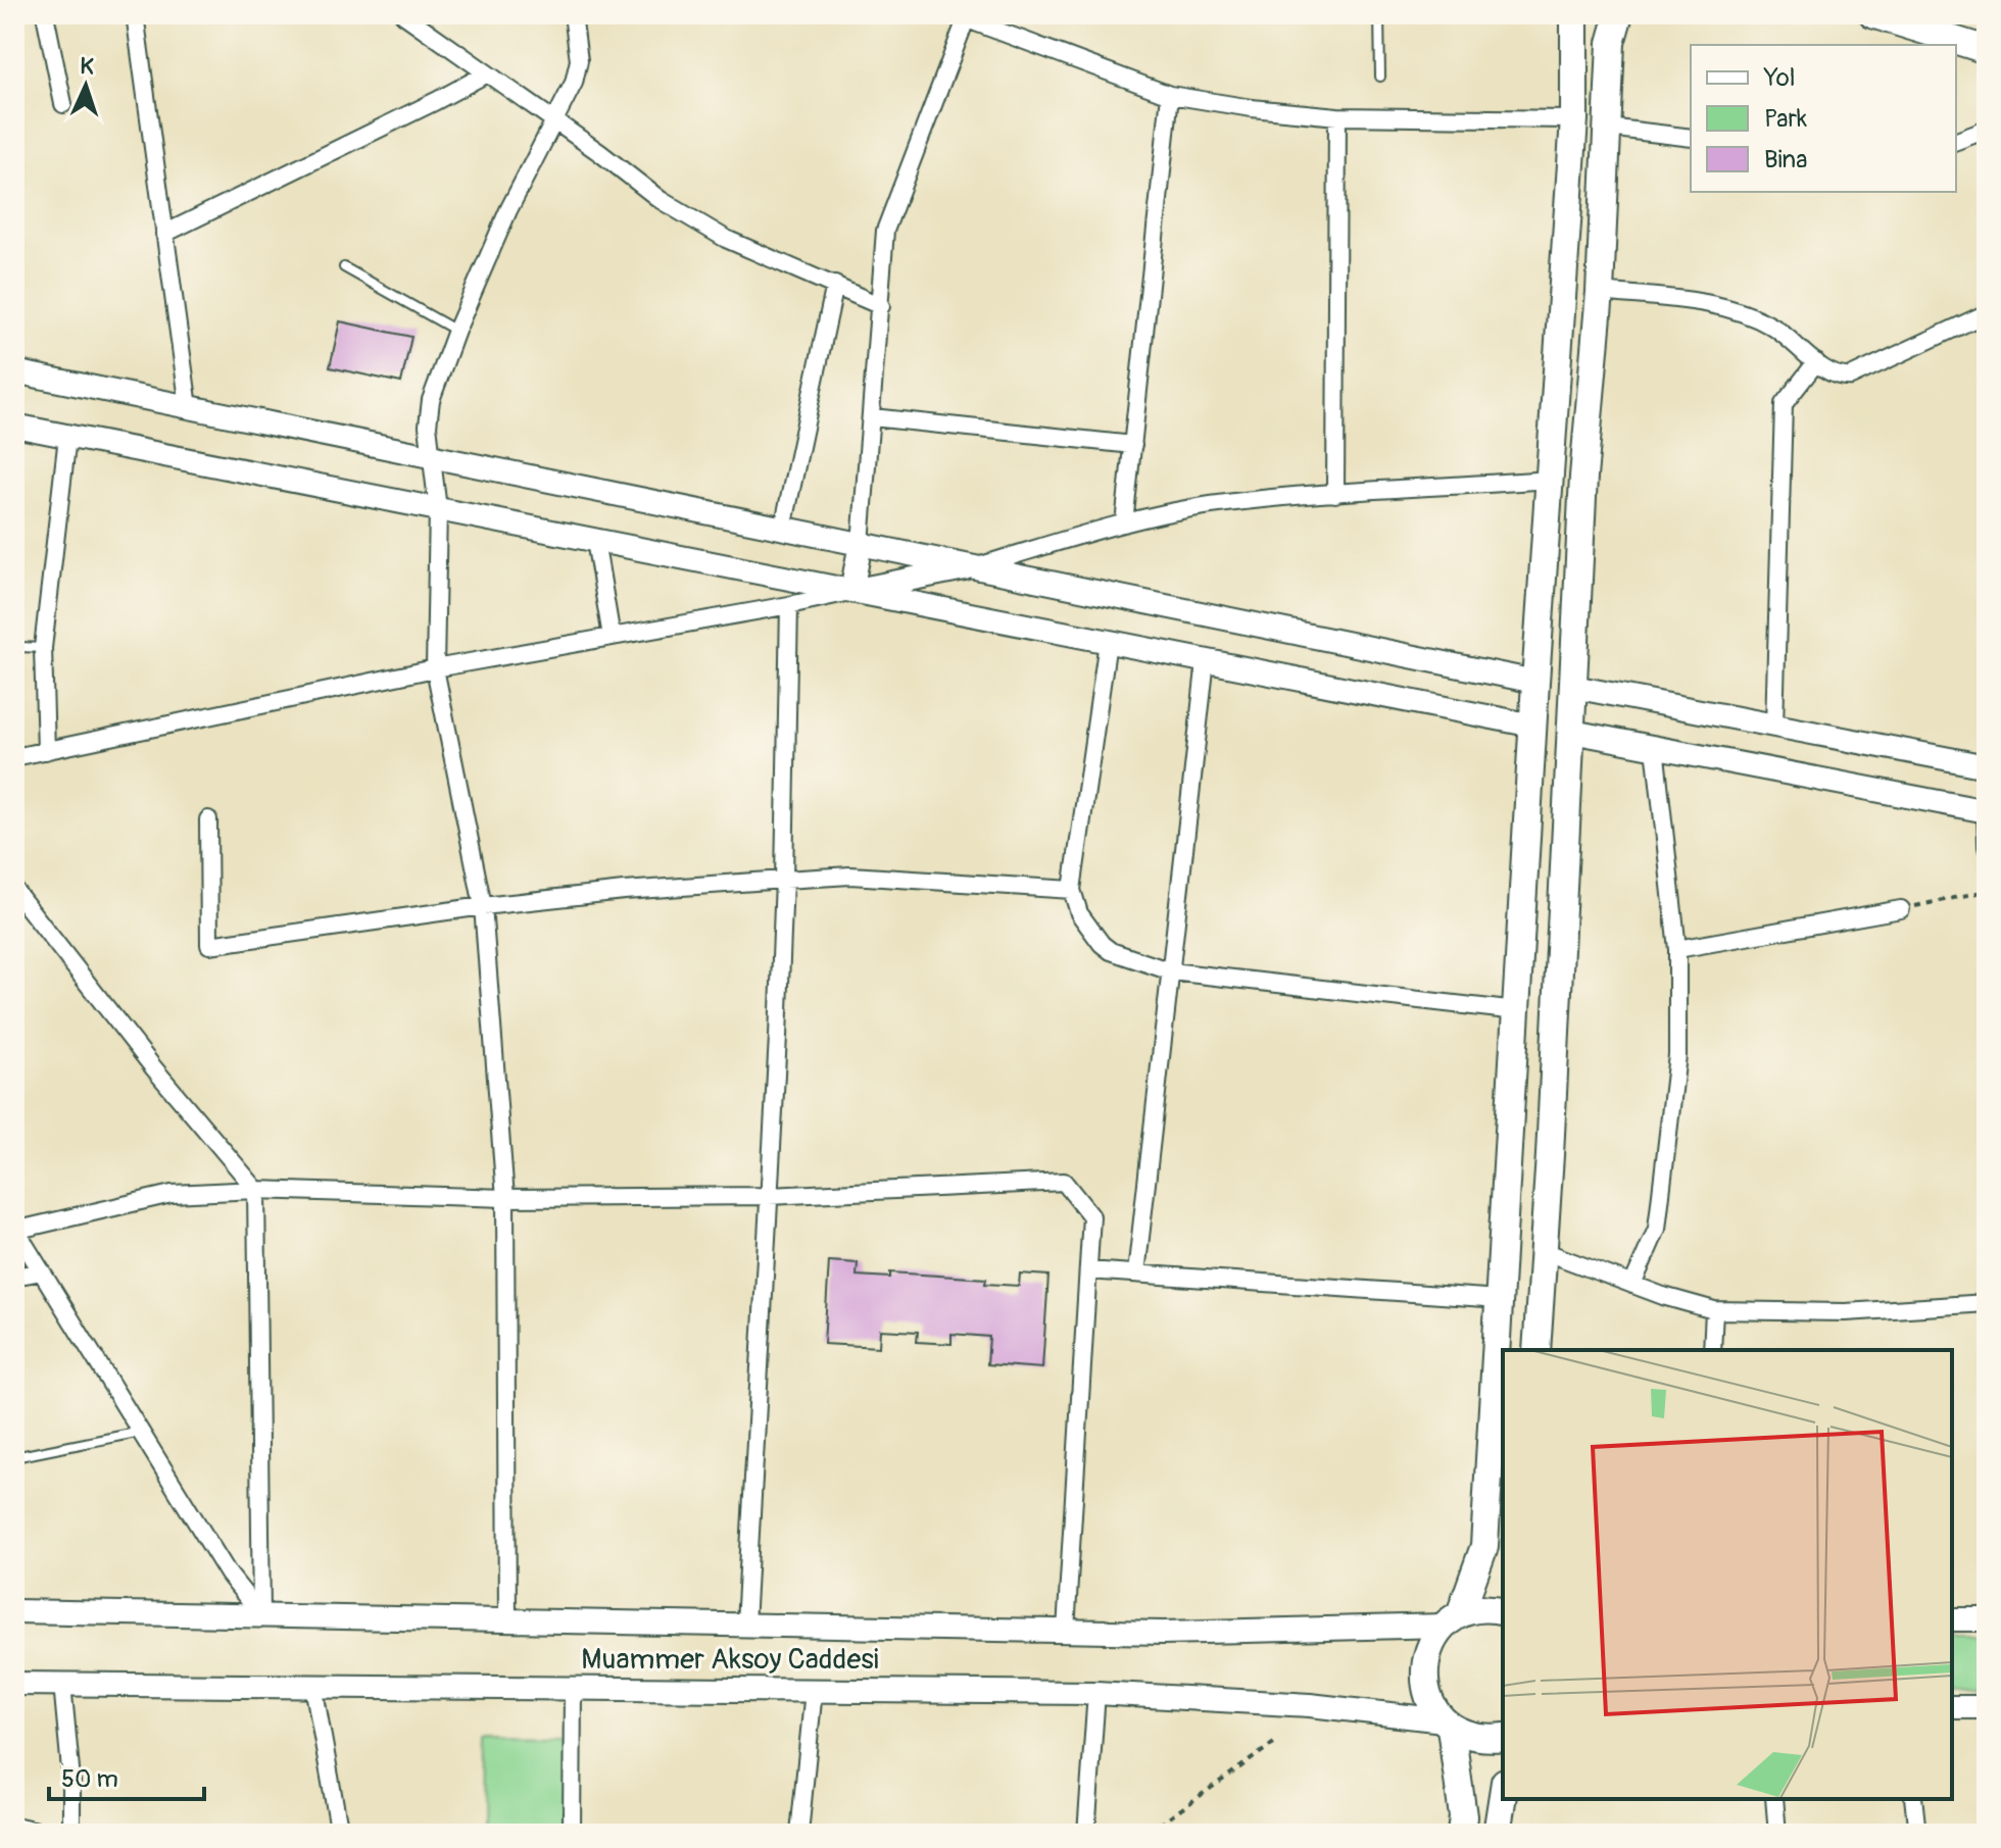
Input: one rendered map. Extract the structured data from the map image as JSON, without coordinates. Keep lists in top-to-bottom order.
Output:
{
  "streets": {
    "street": ["Muammer Aksoy Caddesi"]
  },
  "legend": ["Yol", "Park", "Bina"],
  "scale_bar": "50 m",
  "north": "top"
}
